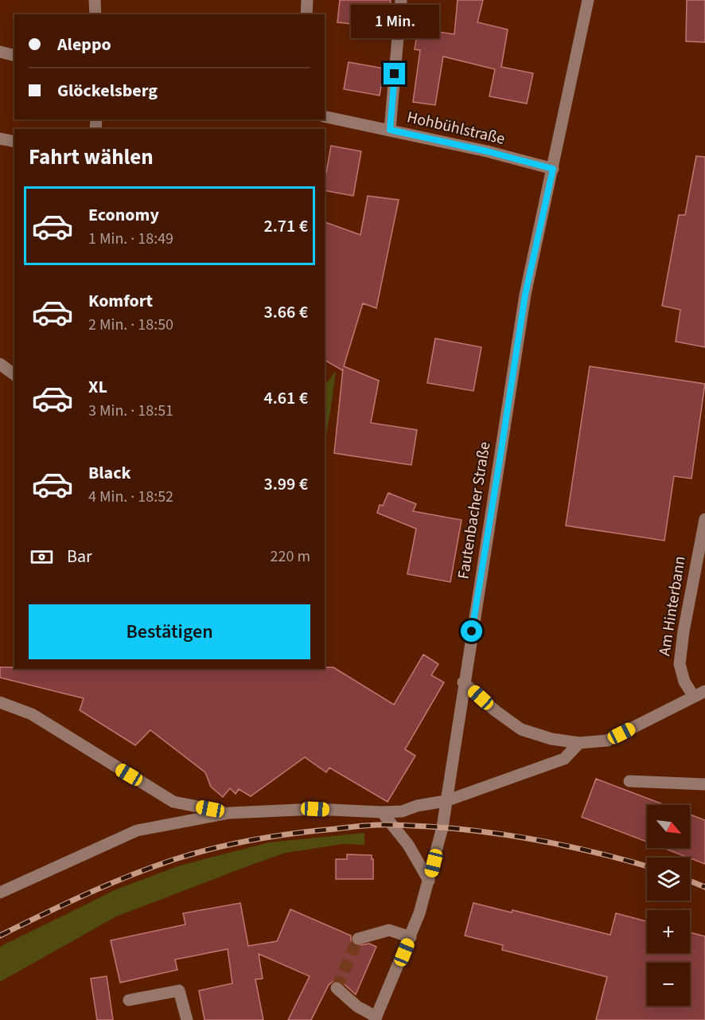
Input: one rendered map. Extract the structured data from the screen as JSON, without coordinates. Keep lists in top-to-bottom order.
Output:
{
  "streets": {
    "street": ["Hohbühlstraße", "Fautenbacher Straße", "Am Hinterbann"]
  },
  "crossings": [
    ["Hohbühlstraße", "Fautenbacher Straße"]
  ],
  "north": "bottom right",
  "page": {
    "bubble": "1 Min.",
    "banner": ["Aleppo", "Glöckelsberg"],
    "heading": "Fahrt wählen",
    "list": [
      {
        "name": "Economy",
        "note": "1 Min. · 18:49",
        "value": "2.71 €"
      },
      {
        "name": "Komfort",
        "note": "2 Min. · 18:50",
        "value": "3.66 €"
      },
      {
        "name": "XL",
        "note": "3 Min. · 18:51",
        "value": "4.61 €"
      },
      {
        "name": "Black",
        "note": "4 Min. · 18:52",
        "value": "3.99 €"
      }
    ],
    "pay": ["Bar", "220 m"],
    "buttons": "Bestätigen",
    "map_buttons": ["+", "−"]
  }
}
